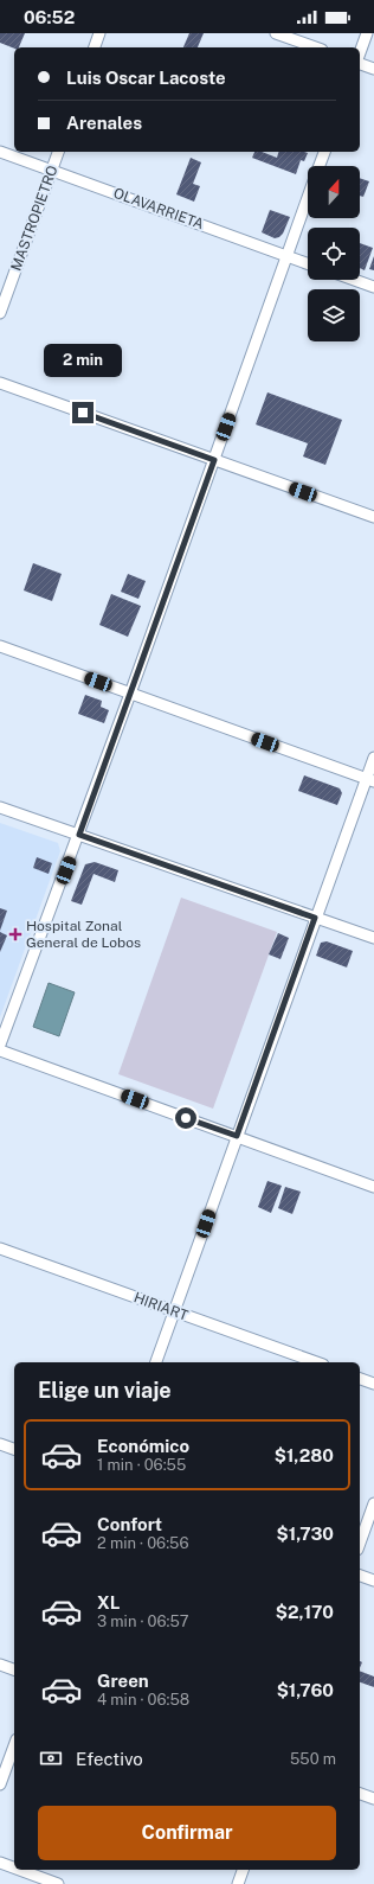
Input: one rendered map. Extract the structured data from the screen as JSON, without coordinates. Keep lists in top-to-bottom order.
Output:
{
  "streets": {
    "street": ["OLAVARRIETA", "MASTROPIETRO", "HIRIART"]
  },
  "crossings": [
    ["OLAVARRIETA", "MASTROPIETRO"]
  ],
  "places": {
    "health": ["Hospital Zonal General de Lobos"]
  },
  "north": "top",
  "page": {
    "status": "06:52",
    "banner": ["Luis Oscar Lacoste", "Arenales"],
    "bubble": "2 min",
    "heading": "Elige un viaje",
    "list": [
      {
        "name": "Económico",
        "note": "1 min · 06:55",
        "value": "$1,280"
      },
      {
        "name": "Confort",
        "note": "2 min · 06:56",
        "value": "$1,730"
      },
      {
        "name": "XL",
        "note": "3 min · 06:57",
        "value": "$2,170"
      },
      {
        "name": "Green",
        "note": "4 min · 06:58",
        "value": "$1,760"
      }
    ],
    "pay": ["Efectivo", "550 m"],
    "buttons": "Confirmar"
  }
}
